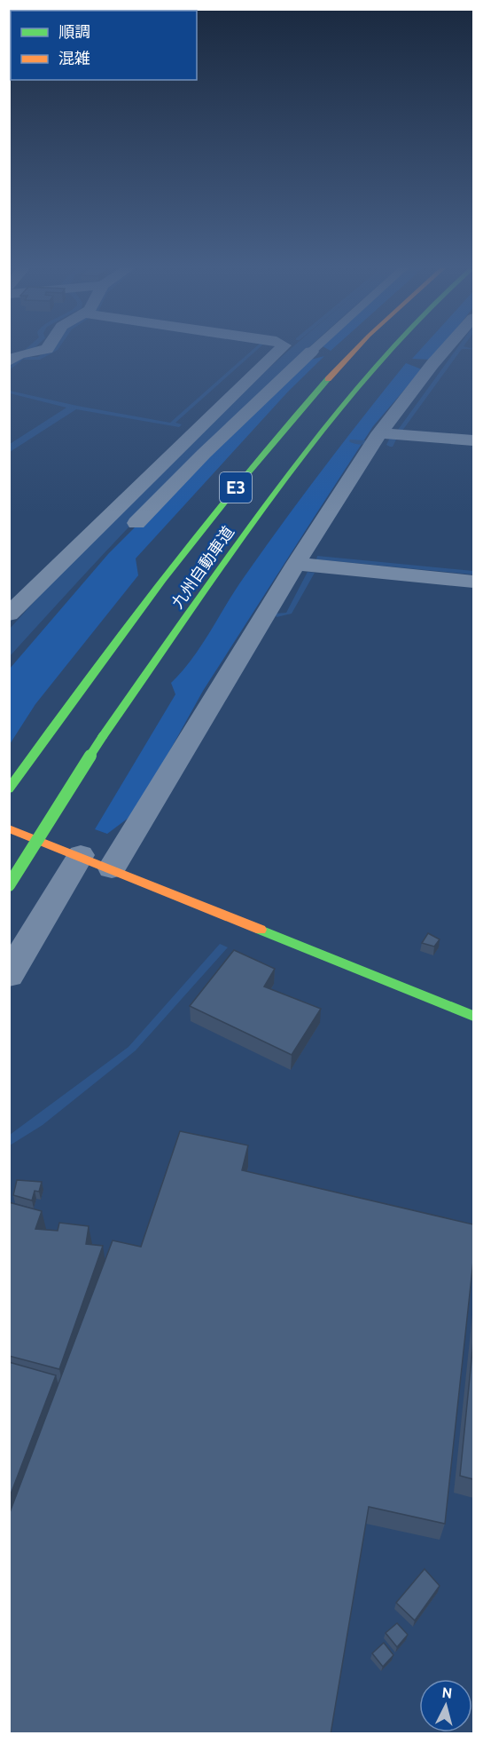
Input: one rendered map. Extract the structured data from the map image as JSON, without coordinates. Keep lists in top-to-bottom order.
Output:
{
  "streets": {
    "main road": ["E3", "九州自動車道"]
  },
  "legend": ["順調", "混雑"],
  "north": "top"
}
